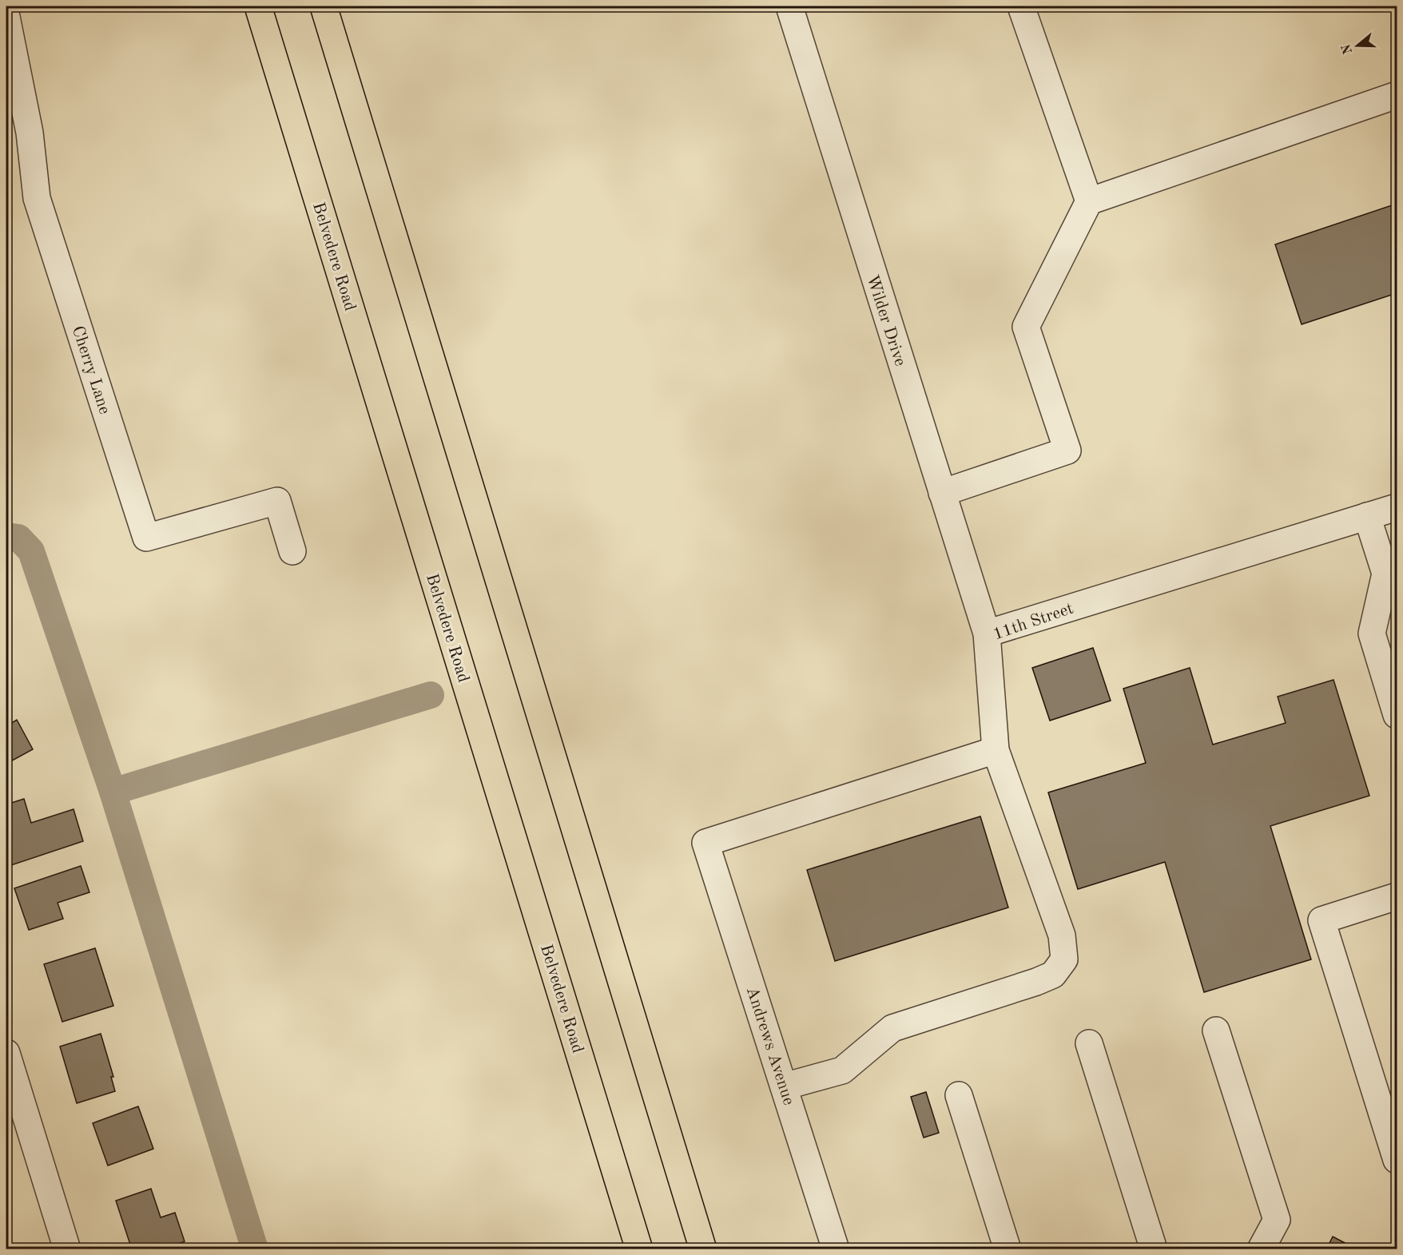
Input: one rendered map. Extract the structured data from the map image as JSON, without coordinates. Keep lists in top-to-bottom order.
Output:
{
  "streets": {
    "main road": ["Belvedere Road"],
    "street": [
      "Wilder Drive",
      "Cherry Lane",
      "11th Street",
      "Andrews Avenue"
    ]
  },
  "crossings": [
    ["Wilder Drive", "11th Street"],
    ["11th Street", "Andrews Avenue"]
  ],
  "north": "left"
}
